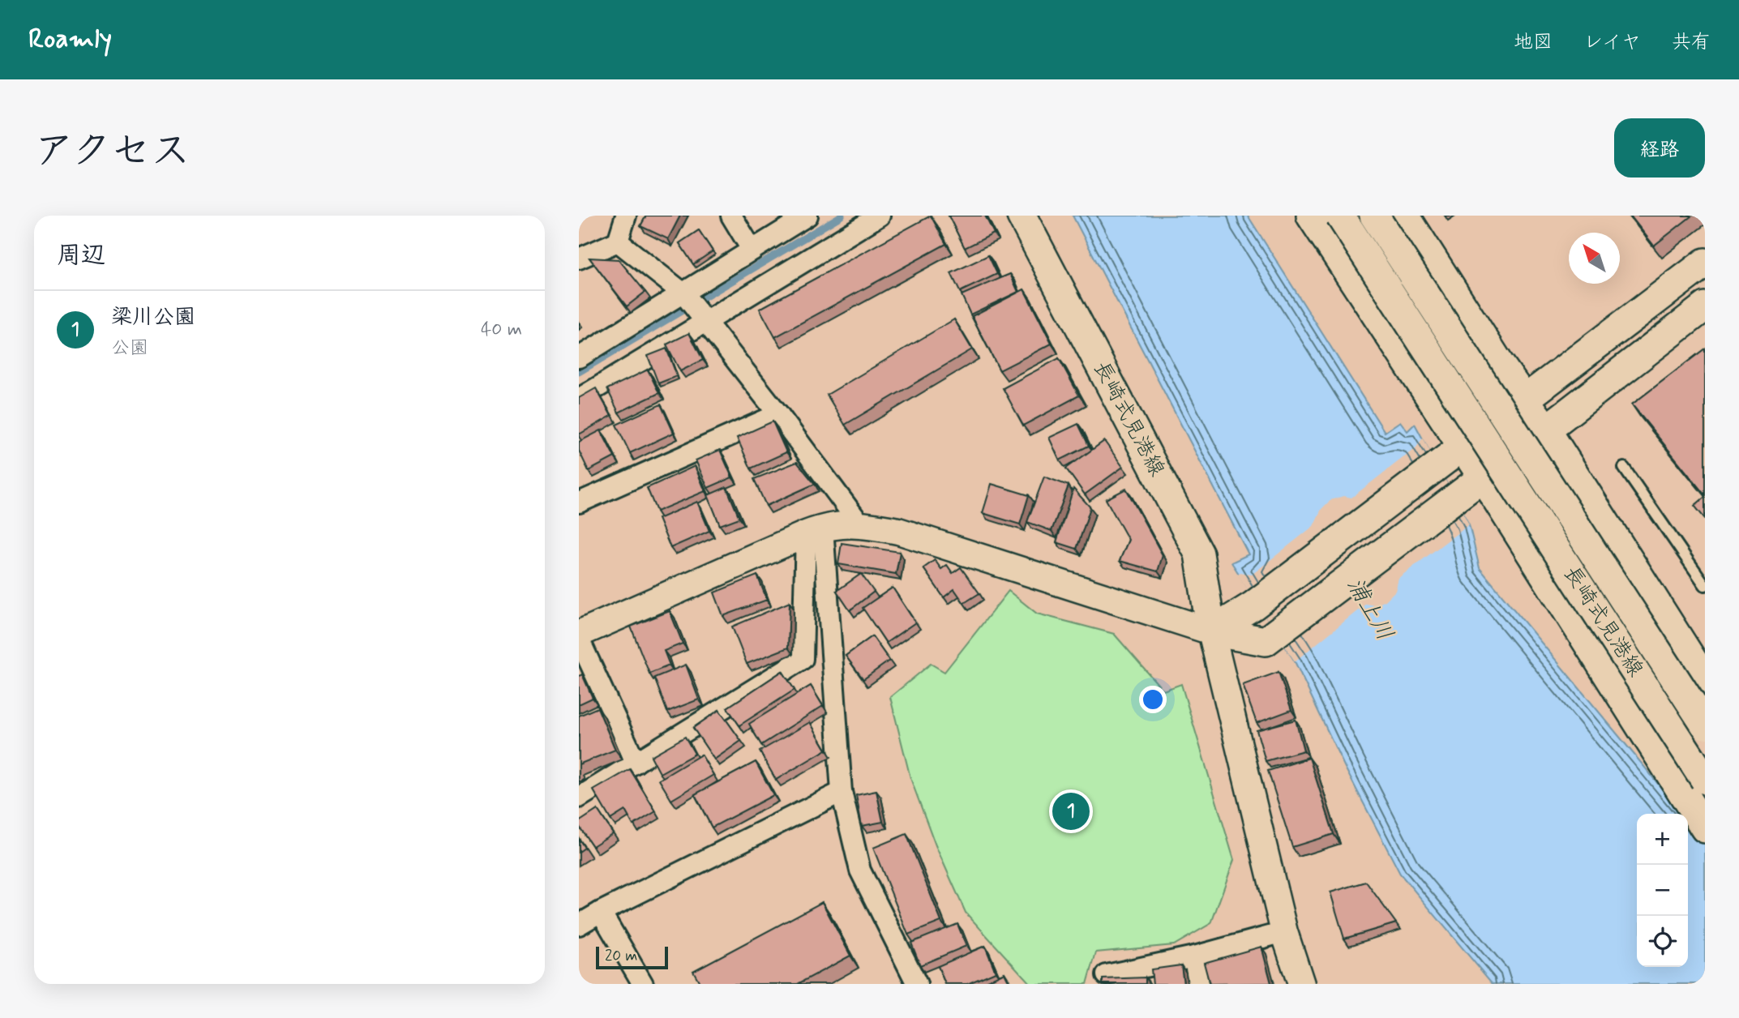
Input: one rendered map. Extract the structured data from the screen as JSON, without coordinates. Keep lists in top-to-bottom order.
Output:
{
  "streets": {
    "main road": ["長崎式見港線"]
  },
  "water": ["浦上川"],
  "scale_bar": "20 m",
  "north": "top left",
  "page": {
    "header": "Roamly",
    "nav": ["地図", "レイヤ", "共有"],
    "title": "アクセス",
    "buttons": "経路",
    "heading": "周辺",
    "list": [
      {
        "mark": "1",
        "name": "梁川公園",
        "note": "公園",
        "value": "40 m"
      }
    ],
    "pins": "1",
    "map_buttons": ["+", "−"],
    "scale": "20 m"
  }
}
